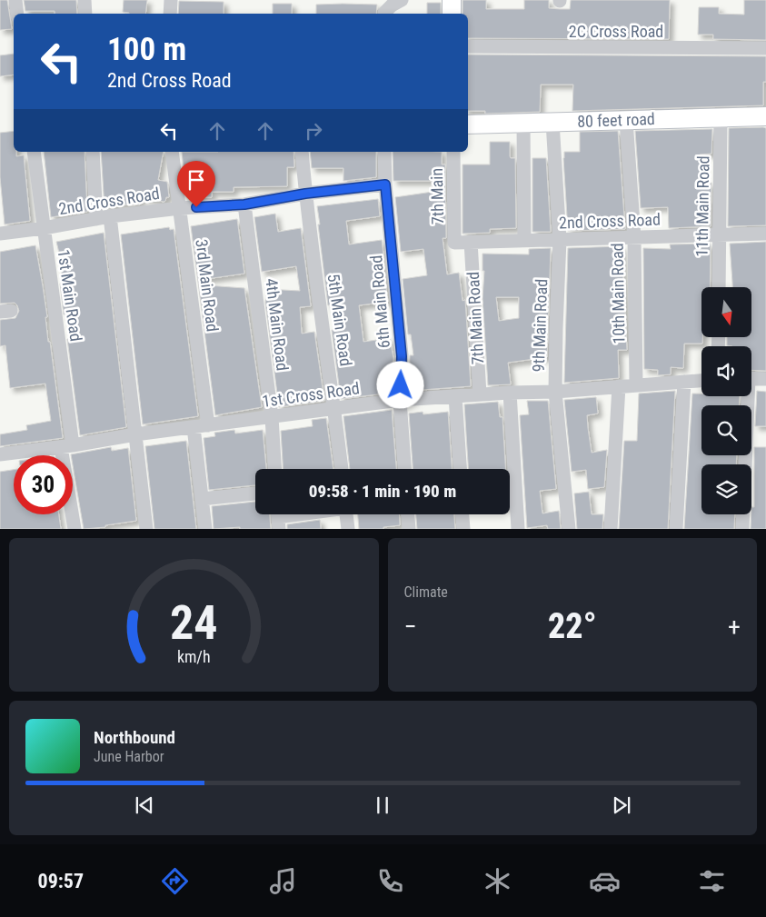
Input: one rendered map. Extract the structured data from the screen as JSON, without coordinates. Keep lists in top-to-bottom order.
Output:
{
  "streets": {
    "street": [
      "2C Cross Road",
      "80 feet road",
      "7th Main",
      "2nd Cross Road",
      "11th Main Road",
      "3rd Main Road",
      "10th Main Road",
      "1st Main Road",
      "6th Main Road",
      "7th Main Road",
      "5th Main Road",
      "4th Main Road",
      "9th Main Road",
      "1st Cross Road"
    ]
  },
  "crossings": [
    ["80 feet road", "11th Main Road"],
    ["80 feet road", "10th Main Road"],
    ["80 feet road", "9th Main Road"],
    ["7th Main", "2nd Cross Road"],
    ["2nd Cross Road", "11th Main Road"],
    ["2nd Cross Road", "3rd Main Road"],
    ["2nd Cross Road", "10th Main Road"],
    ["2nd Cross Road", "1st Main Road"],
    ["2nd Cross Road", "6th Main Road"],
    ["2nd Cross Road", "7th Main Road"],
    ["2nd Cross Road", "5th Main Road"],
    ["2nd Cross Road", "4th Main Road"],
    ["2nd Cross Road", "9th Main Road"],
    ["3rd Main Road", "1st Cross Road"],
    ["10th Main Road", "1st Cross Road"],
    ["1st Main Road", "1st Cross Road"],
    ["6th Main Road", "1st Cross Road"],
    ["7th Main Road", "1st Cross Road"],
    ["5th Main Road", "1st Cross Road"],
    ["4th Main Road", "1st Cross Road"],
    ["9th Main Road", "1st Cross Road"]
  ],
  "north": "bottom",
  "page": {
    "turn": ["100 m", "2nd Cross Road"],
    "limit": "30",
    "trip": "09:58 · 1 min · 190 m",
    "tile": "Climate",
    "heat": ["−", "22°", "+"],
    "song": ["Northbound", "June Harbor"],
    "tabs": "09:57",
    "gauge": ["24", "km/h"]
  }
}
